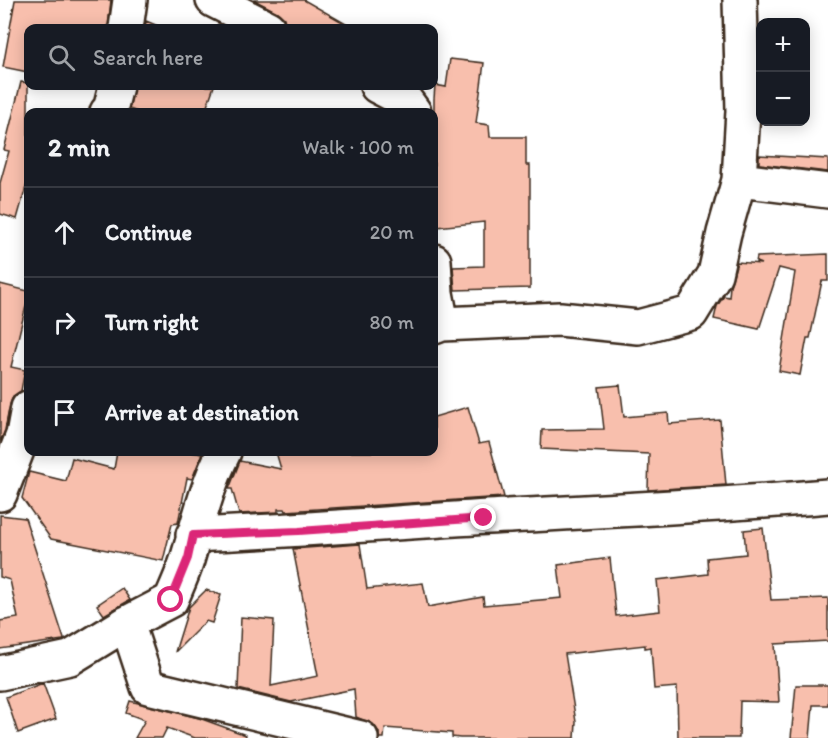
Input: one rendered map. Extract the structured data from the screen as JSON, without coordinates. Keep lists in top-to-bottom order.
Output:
{
  "page": {
    "map_buttons": ["+", "−"],
    "search": "Search here",
    "heading": ["2 min", "Walk · 100 m"],
    "list": [
      ["Continue", "20 m"],
      ["Turn right", "80 m"],
      "Arrive at destination"
    ]
  }
}
